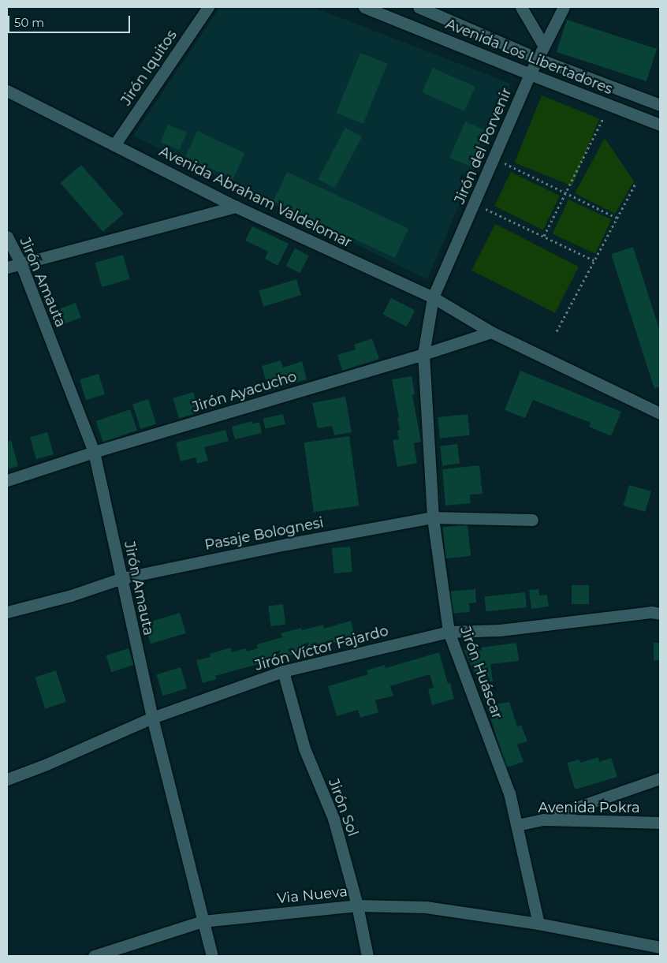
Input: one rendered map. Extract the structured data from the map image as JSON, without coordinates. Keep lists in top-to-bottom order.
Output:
{
  "streets": {
    "street": [
      "Avenida Los Libertadores",
      "Jirón Iquitos",
      "Jirón del Porvenir",
      "Avenida Abraham Valdelomar",
      "Jirón Amauta",
      "Jirón Ayacucho",
      "Pasaje Bolognesi",
      "Jirón Víctor Fajardo",
      "Jirón Huáscar",
      "Jirón Sol",
      "Avenida Pokra",
      "Via Nueva"
    ]
  },
  "crossings": [
    ["Avenida Los Libertadores", "Jirón del Porvenir"],
    ["Jirón Iquitos", "Avenida Abraham Valdelomar"],
    ["Jirón del Porvenir", "Avenida Abraham Valdelomar"],
    ["Jirón del Porvenir", "Jirón Ayacucho"],
    ["Jirón del Porvenir", "Jirón Huáscar"],
    ["Avenida Abraham Valdelomar", "Jirón Ayacucho"],
    ["Jirón Amauta", "Jirón Ayacucho"],
    ["Jirón Amauta", "Pasaje Bolognesi"],
    ["Jirón Amauta", "Jirón Víctor Fajardo"],
    ["Jirón Amauta", "Via Nueva"],
    ["Jirón Ayacucho", "Jirón Huáscar"],
    ["Pasaje Bolognesi", "Jirón Huáscar"],
    ["Jirón Víctor Fajardo", "Jirón Huáscar"],
    ["Jirón Víctor Fajardo", "Jirón Sol"],
    ["Jirón Huáscar", "Avenida Pokra"],
    ["Jirón Huáscar", "Via Nueva"],
    ["Jirón Sol", "Via Nueva"]
  ],
  "scale_bar": "50 m"
}
